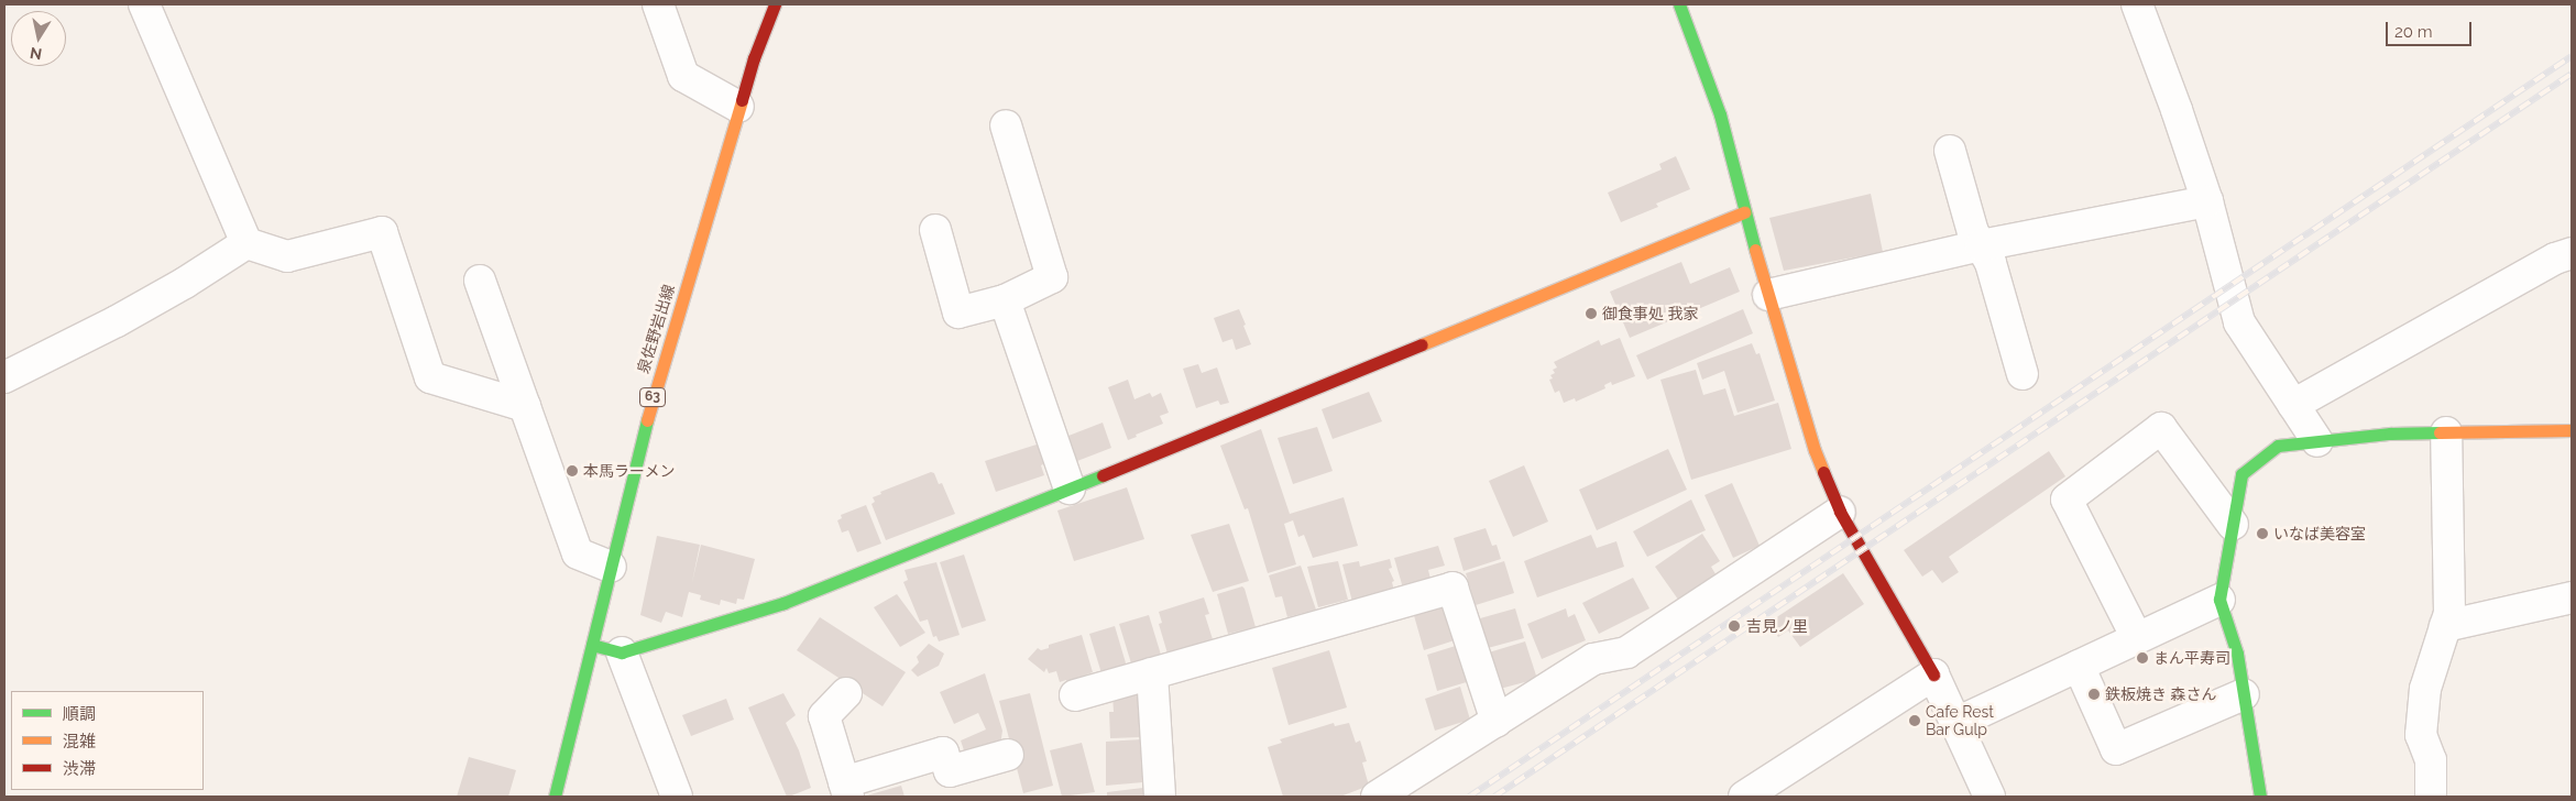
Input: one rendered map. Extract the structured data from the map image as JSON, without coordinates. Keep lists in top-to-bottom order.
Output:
{
  "streets": {
    "street": ["泉佐野岩出線", "63"]
  },
  "places": [
    "御食事処 我家",
    "本馬ラーメン",
    "いなば美容室",
    "吉見ノ里",
    "まん平寿司",
    "鉄板焼き 森さん",
    "Cafe Rest Bar Gulp"
  ],
  "legend": ["順調", "混雑", "渋滞"],
  "scale_bar": "20 m",
  "north": "bottom"
}
